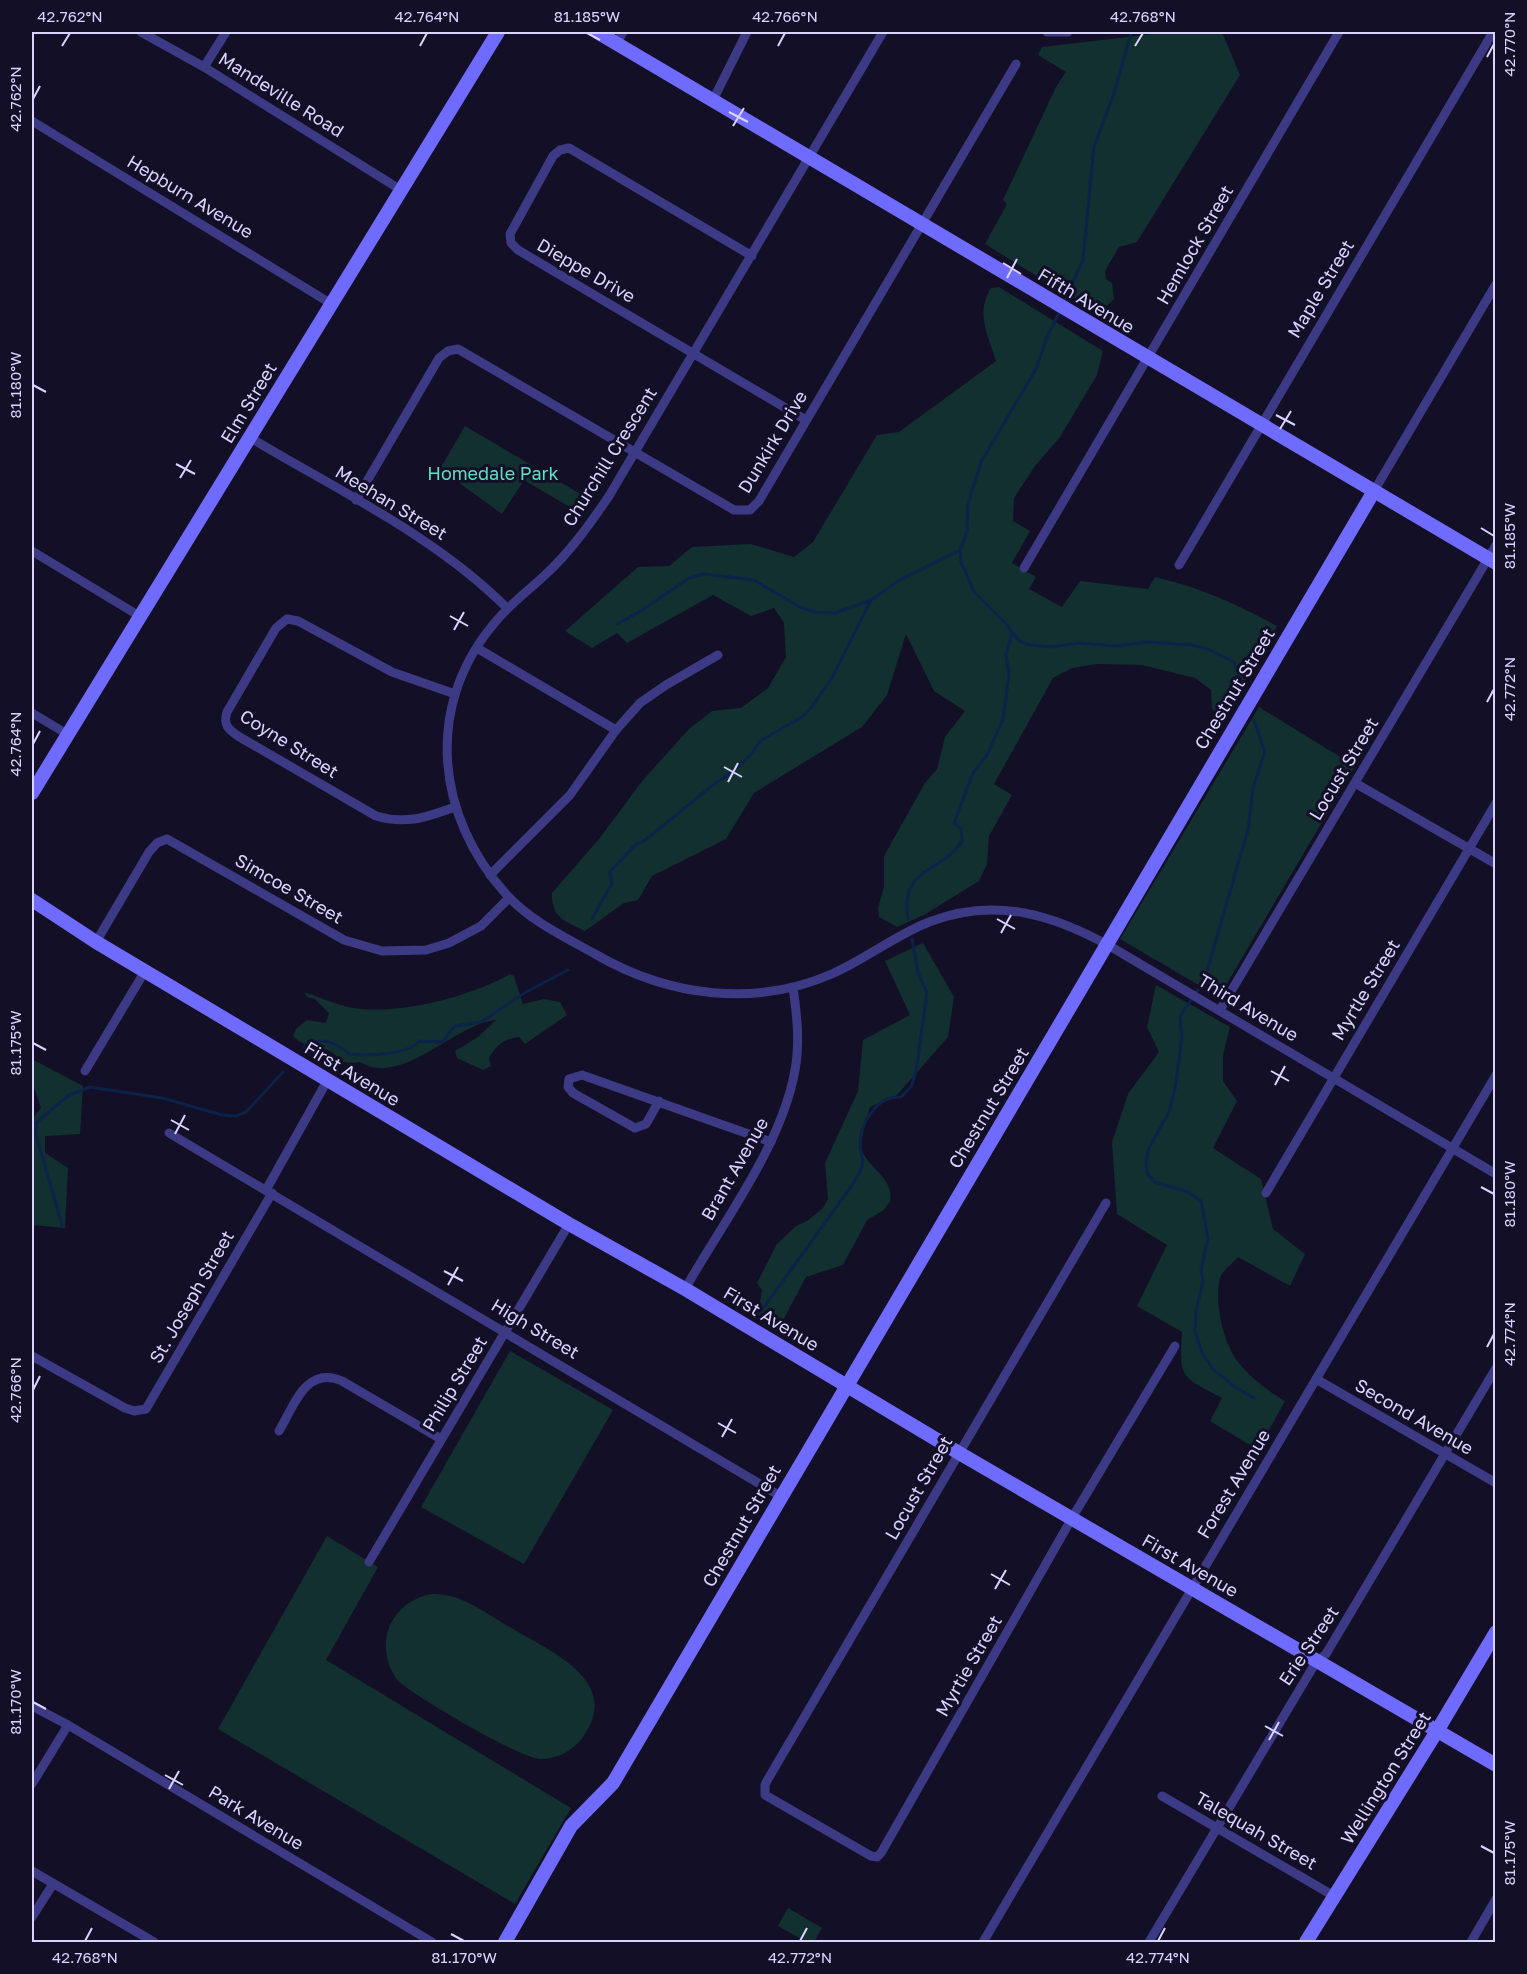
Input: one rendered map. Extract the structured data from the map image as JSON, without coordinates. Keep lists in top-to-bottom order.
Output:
{
  "streets": {
    "street": [
      "Mandeville Road",
      "Hepburn Avenue",
      "Hemlock Street",
      "Dieppe Drive",
      "Maple Street",
      "Fifth Avenue",
      "Elm Street",
      "Dunkirk Drive",
      "Churchill Crescent",
      "Meehan Street",
      "Chestnut Street",
      "Coyne Street",
      "Locust Street",
      "Simcoe Street",
      "Myrtle Street",
      "Third Avenue",
      "First Avenue",
      "Brant Avenue",
      "St. Joseph Street",
      "High Street",
      "Philip Street",
      "Second Avenue",
      "Forest Avenue",
      "Erie Street",
      "Myrtie Street",
      "Wellington Street",
      "Park Avenue",
      "Talequah Street"
    ]
  },
  "crossings": [
    ["Mandeville Road", "Elm Street"],
    ["Hepburn Avenue", "Elm Street"],
    ["Hemlock Street", "Fifth Avenue"],
    ["Dieppe Drive", "Dunkirk Drive"],
    ["Dieppe Drive", "Churchill Crescent"],
    ["Maple Street", "Fifth Avenue"],
    ["Fifth Avenue", "Dunkirk Drive"],
    ["Fifth Avenue", "Churchill Crescent"],
    ["Fifth Avenue", "Chestnut Street"],
    ["Fifth Avenue", "Locust Street"],
    ["Elm Street", "Meehan Street"],
    ["Dunkirk Drive", "Churchill Crescent"],
    ["Dunkirk Drive", "Meehan Street"],
    ["Churchill Crescent", "Meehan Street"],
    ["Churchill Crescent", "Chestnut Street"],
    ["Churchill Crescent", "Coyne Street"],
    ["Churchill Crescent", "Simcoe Street"],
    ["Churchill Crescent", "Third Avenue"],
    ["Churchill Crescent", "Brant Avenue"],
    ["Chestnut Street", "Third Avenue"],
    ["Chestnut Street", "First Avenue"],
    ["Chestnut Street", "High Street"],
    ["Locust Street", "Third Avenue"],
    ["Locust Street", "First Avenue"],
    ["Locust Street", "Myrtie Street"],
    ["Simcoe Street", "First Avenue"],
    ["Myrtle Street", "Third Avenue"],
    ["Third Avenue", "Forest Avenue"],
    ["First Avenue", "Brant Avenue"],
    ["First Avenue", "St. Joseph Street"],
    ["First Avenue", "Philip Street"],
    ["First Avenue", "Forest Avenue"],
    ["First Avenue", "Erie Street"],
    ["First Avenue", "Myrtie Street"],
    ["First Avenue", "Wellington Street"],
    ["St. Joseph Street", "High Street"],
    ["High Street", "Philip Street"],
    ["Second Avenue", "Forest Avenue"],
    ["Second Avenue", "Erie Street"],
    ["Erie Street", "Talequah Street"],
    ["Wellington Street", "Talequah Street"]
  ],
  "parks": ["Homedale Park"],
  "coordinates": [
    "42.762°N",
    "42.764°N",
    "81.185°W",
    "42.766°N",
    "42.768°N",
    "42.770°N",
    "81.180°W",
    "42.772°N",
    "81.175°W",
    "42.774°N",
    "81.170°W"
  ]
}
